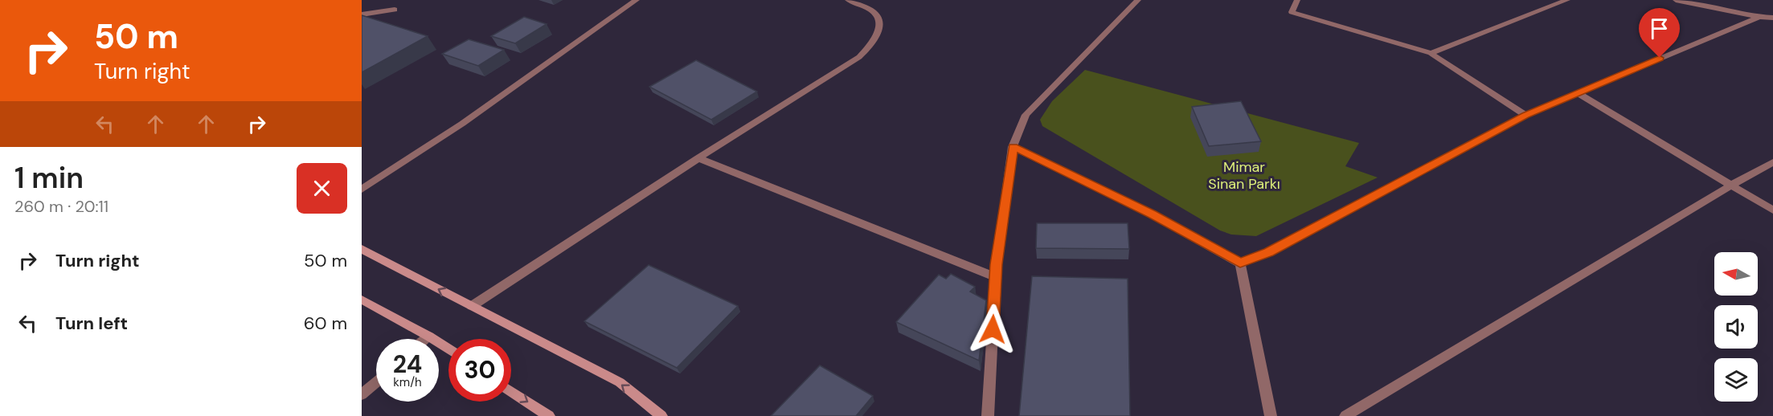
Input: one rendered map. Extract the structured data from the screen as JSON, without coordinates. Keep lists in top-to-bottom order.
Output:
{
  "parks": ["Mimar Sinan Parkı"],
  "north": "left",
  "page": {
    "turn": ["50 m", "Turn right"],
    "heading": ["1 min", "260 m · 20:11"],
    "list": [
      {
        "name": "Turn right",
        "value": "50 m"
      },
      {
        "name": "Turn left",
        "value": "60 m"
      }
    ],
    "speed": "24 km/h",
    "limit": "30"
  }
}
